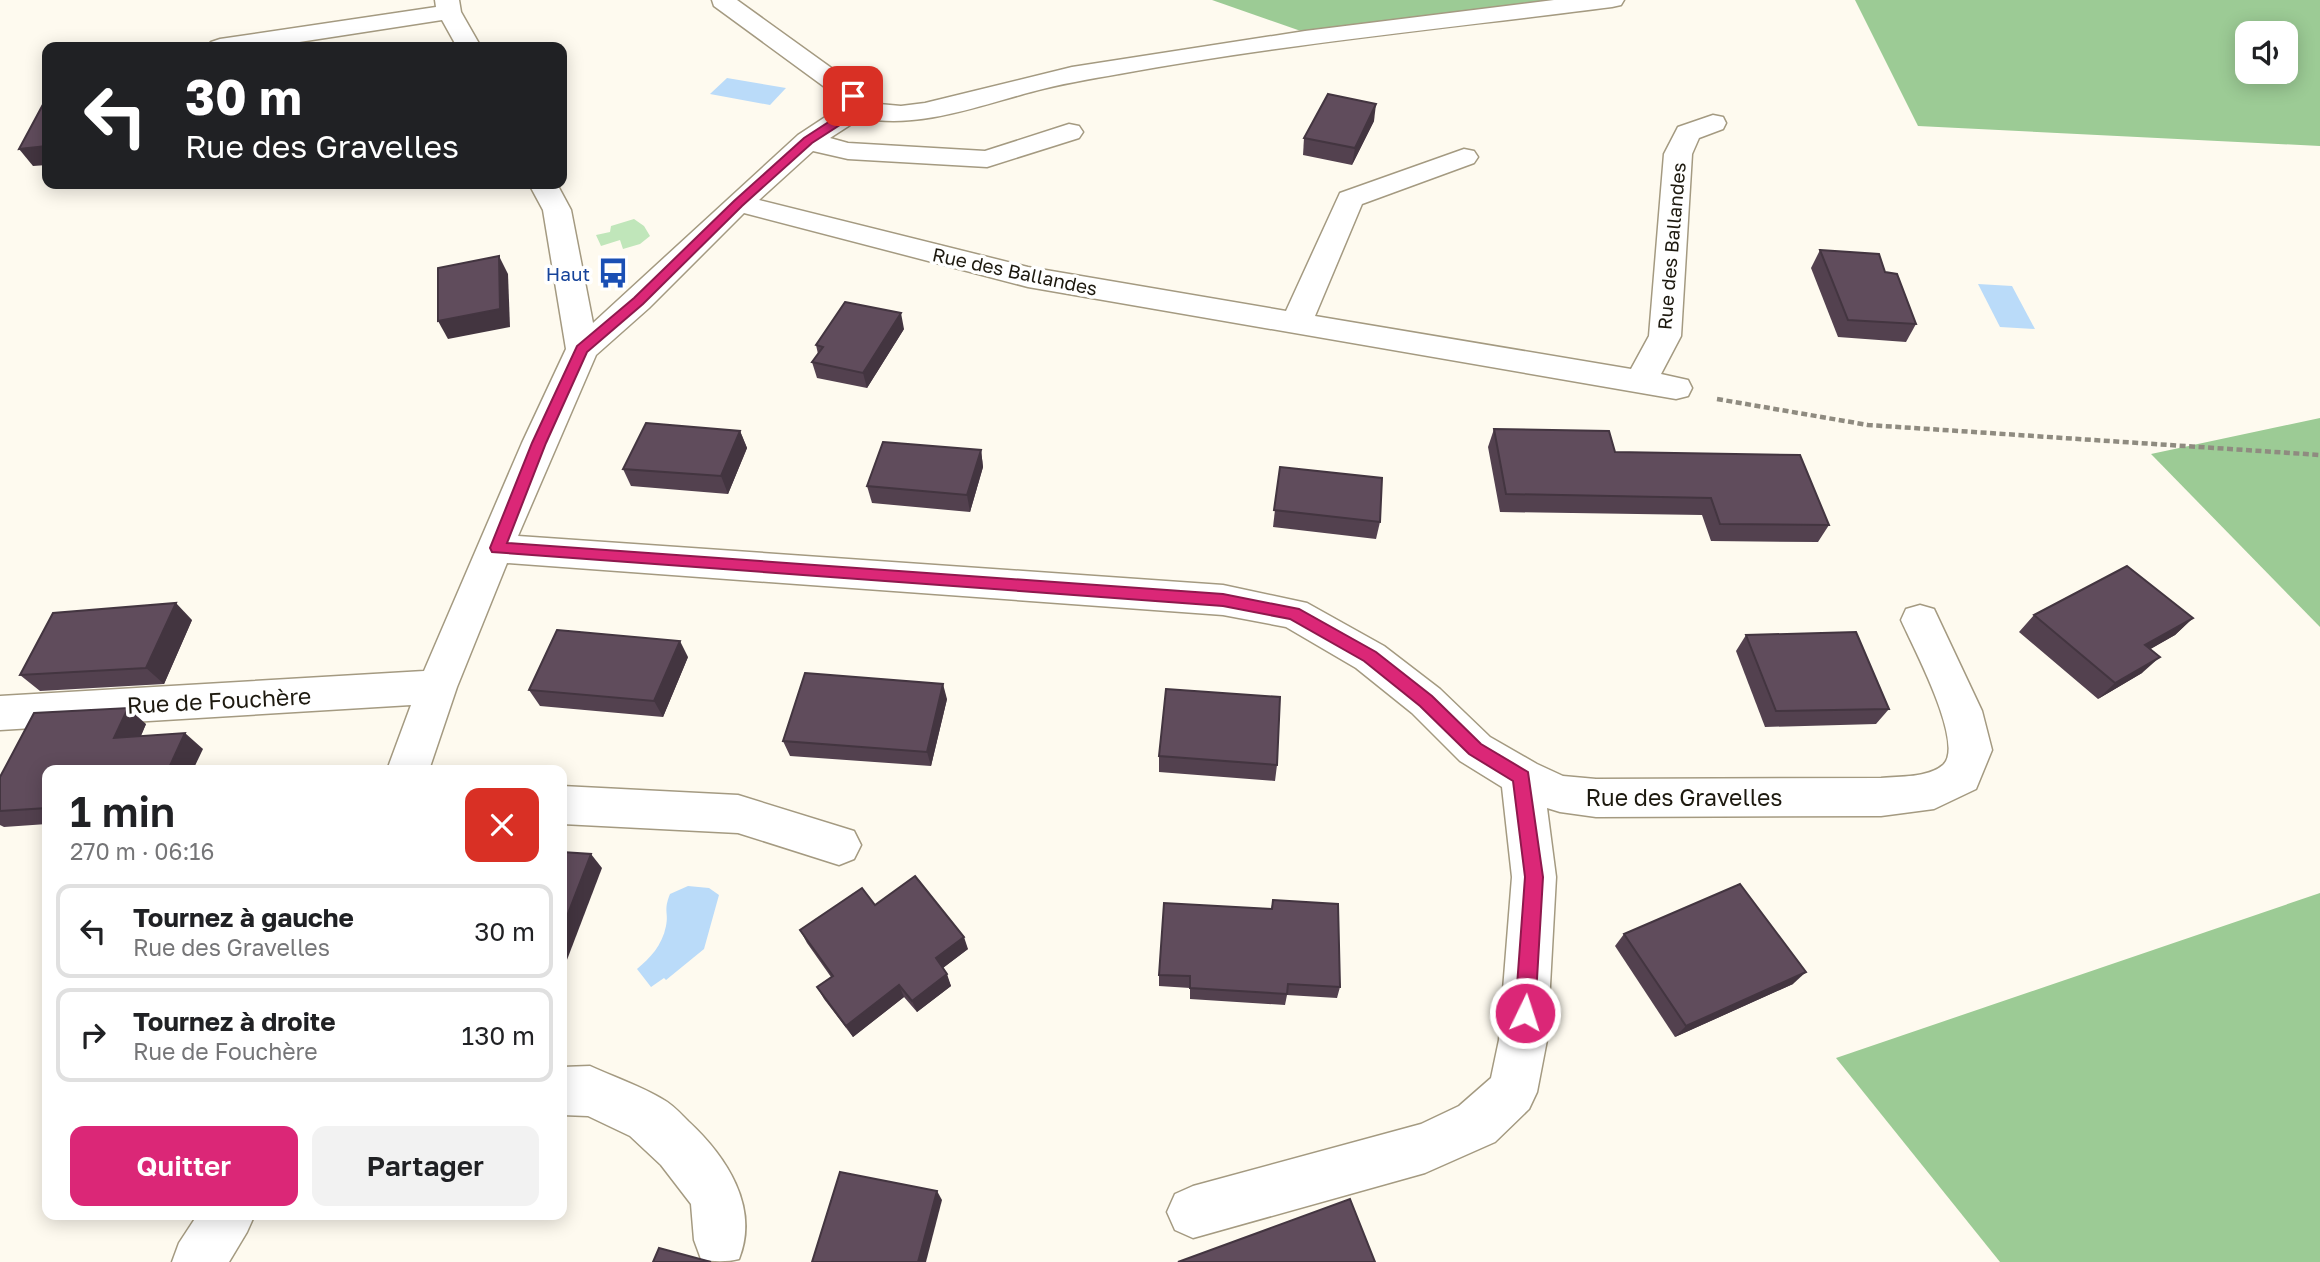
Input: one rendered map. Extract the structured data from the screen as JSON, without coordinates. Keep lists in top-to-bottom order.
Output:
{
  "streets": {
    "street": ["Rue des Ballandes", "Rue de Fouchère", "Rue des Gravelles"]
  },
  "places": {
    "bus stop": ["Haut"]
  },
  "page": {
    "turn": ["30 m", "Rue des Gravelles"],
    "heading": ["1 min", "270 m · 06:16"],
    "list": [
      {
        "name": "Tournez à gauche",
        "note": "Rue des Gravelles",
        "value": "30 m"
      },
      {
        "name": "Tournez à droite",
        "note": "Rue de Fouchère",
        "value": "130 m"
      }
    ],
    "buttons": ["Quitter", "Partager"]
  }
}
